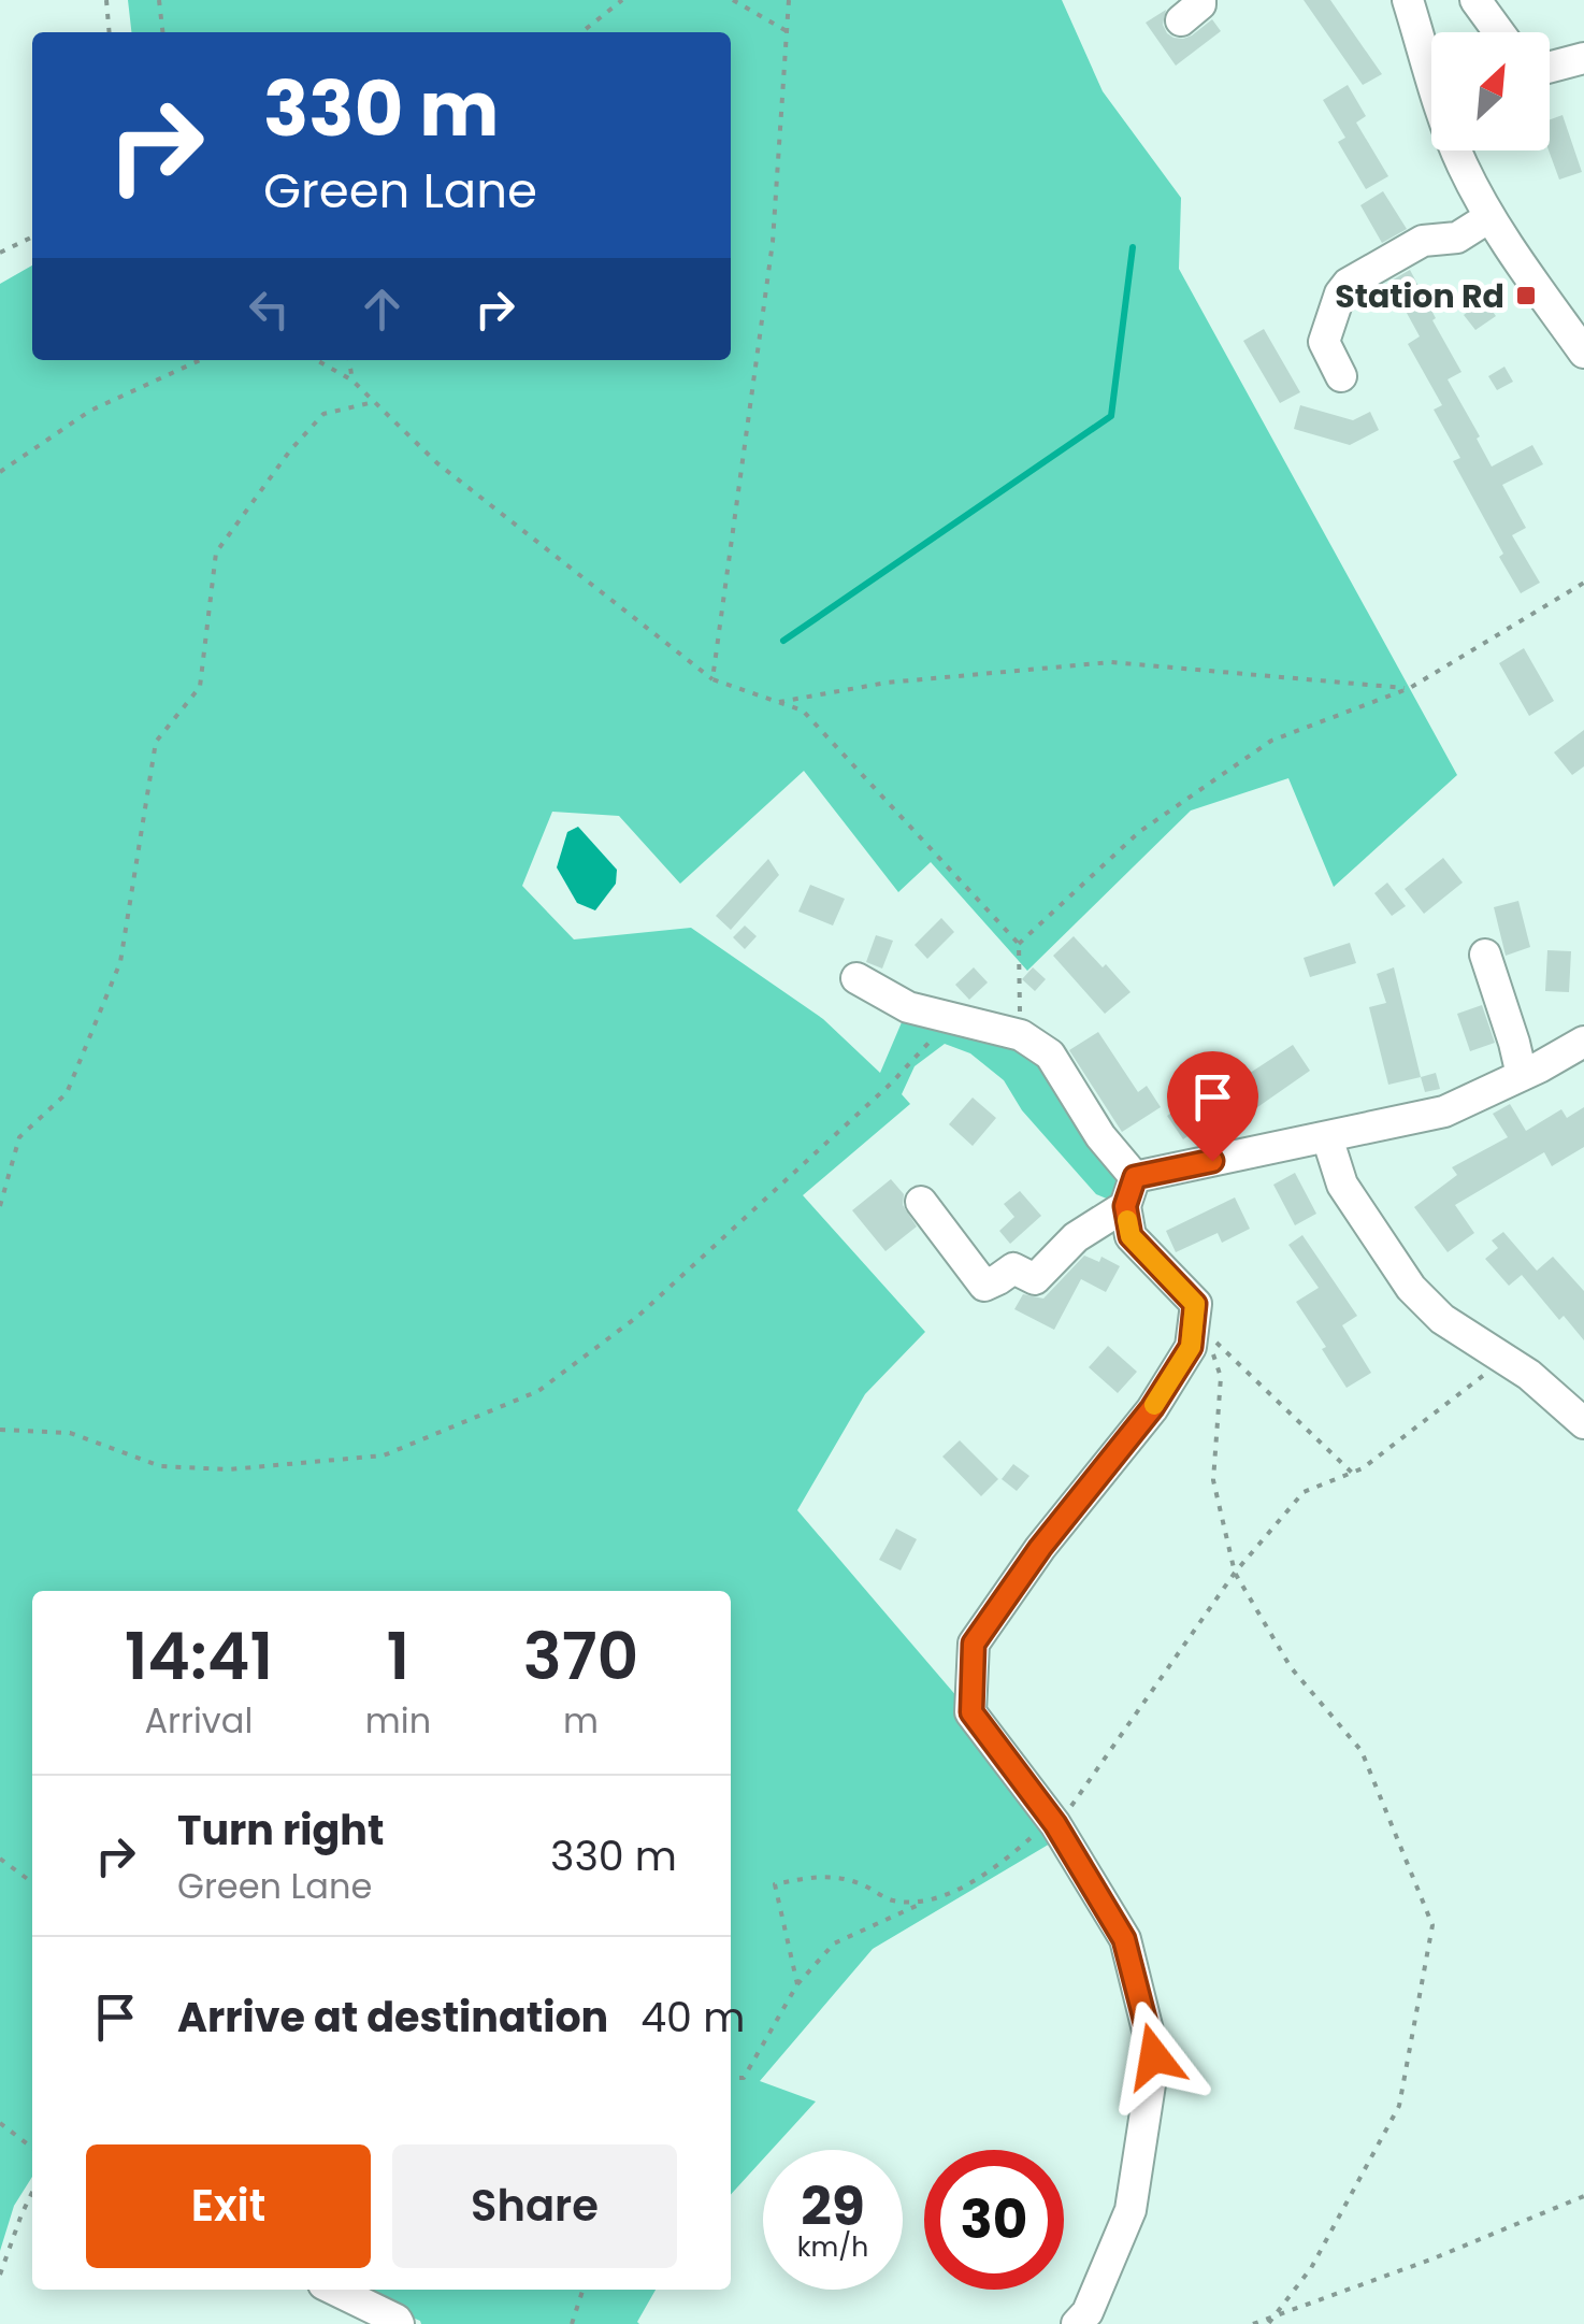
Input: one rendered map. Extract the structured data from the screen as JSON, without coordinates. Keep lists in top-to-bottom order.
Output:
{
  "places": {
    "transit": ["Station Rd"]
  },
  "north": "top right",
  "page": {
    "turn": ["330 m", "Green Lane"],
    "eta": [
      "14:41",
      "Arrival",
      "1",
      "min",
      "370",
      "m"
    ],
    "list": [
      {
        "name": "Turn right",
        "note": "Green Lane",
        "value": "330 m"
      },
      {
        "name": "Arrive at destination",
        "value": "40 m"
      }
    ],
    "buttons": ["Exit", "Share"],
    "speed": "29 km/h",
    "limit": "30"
  }
}
